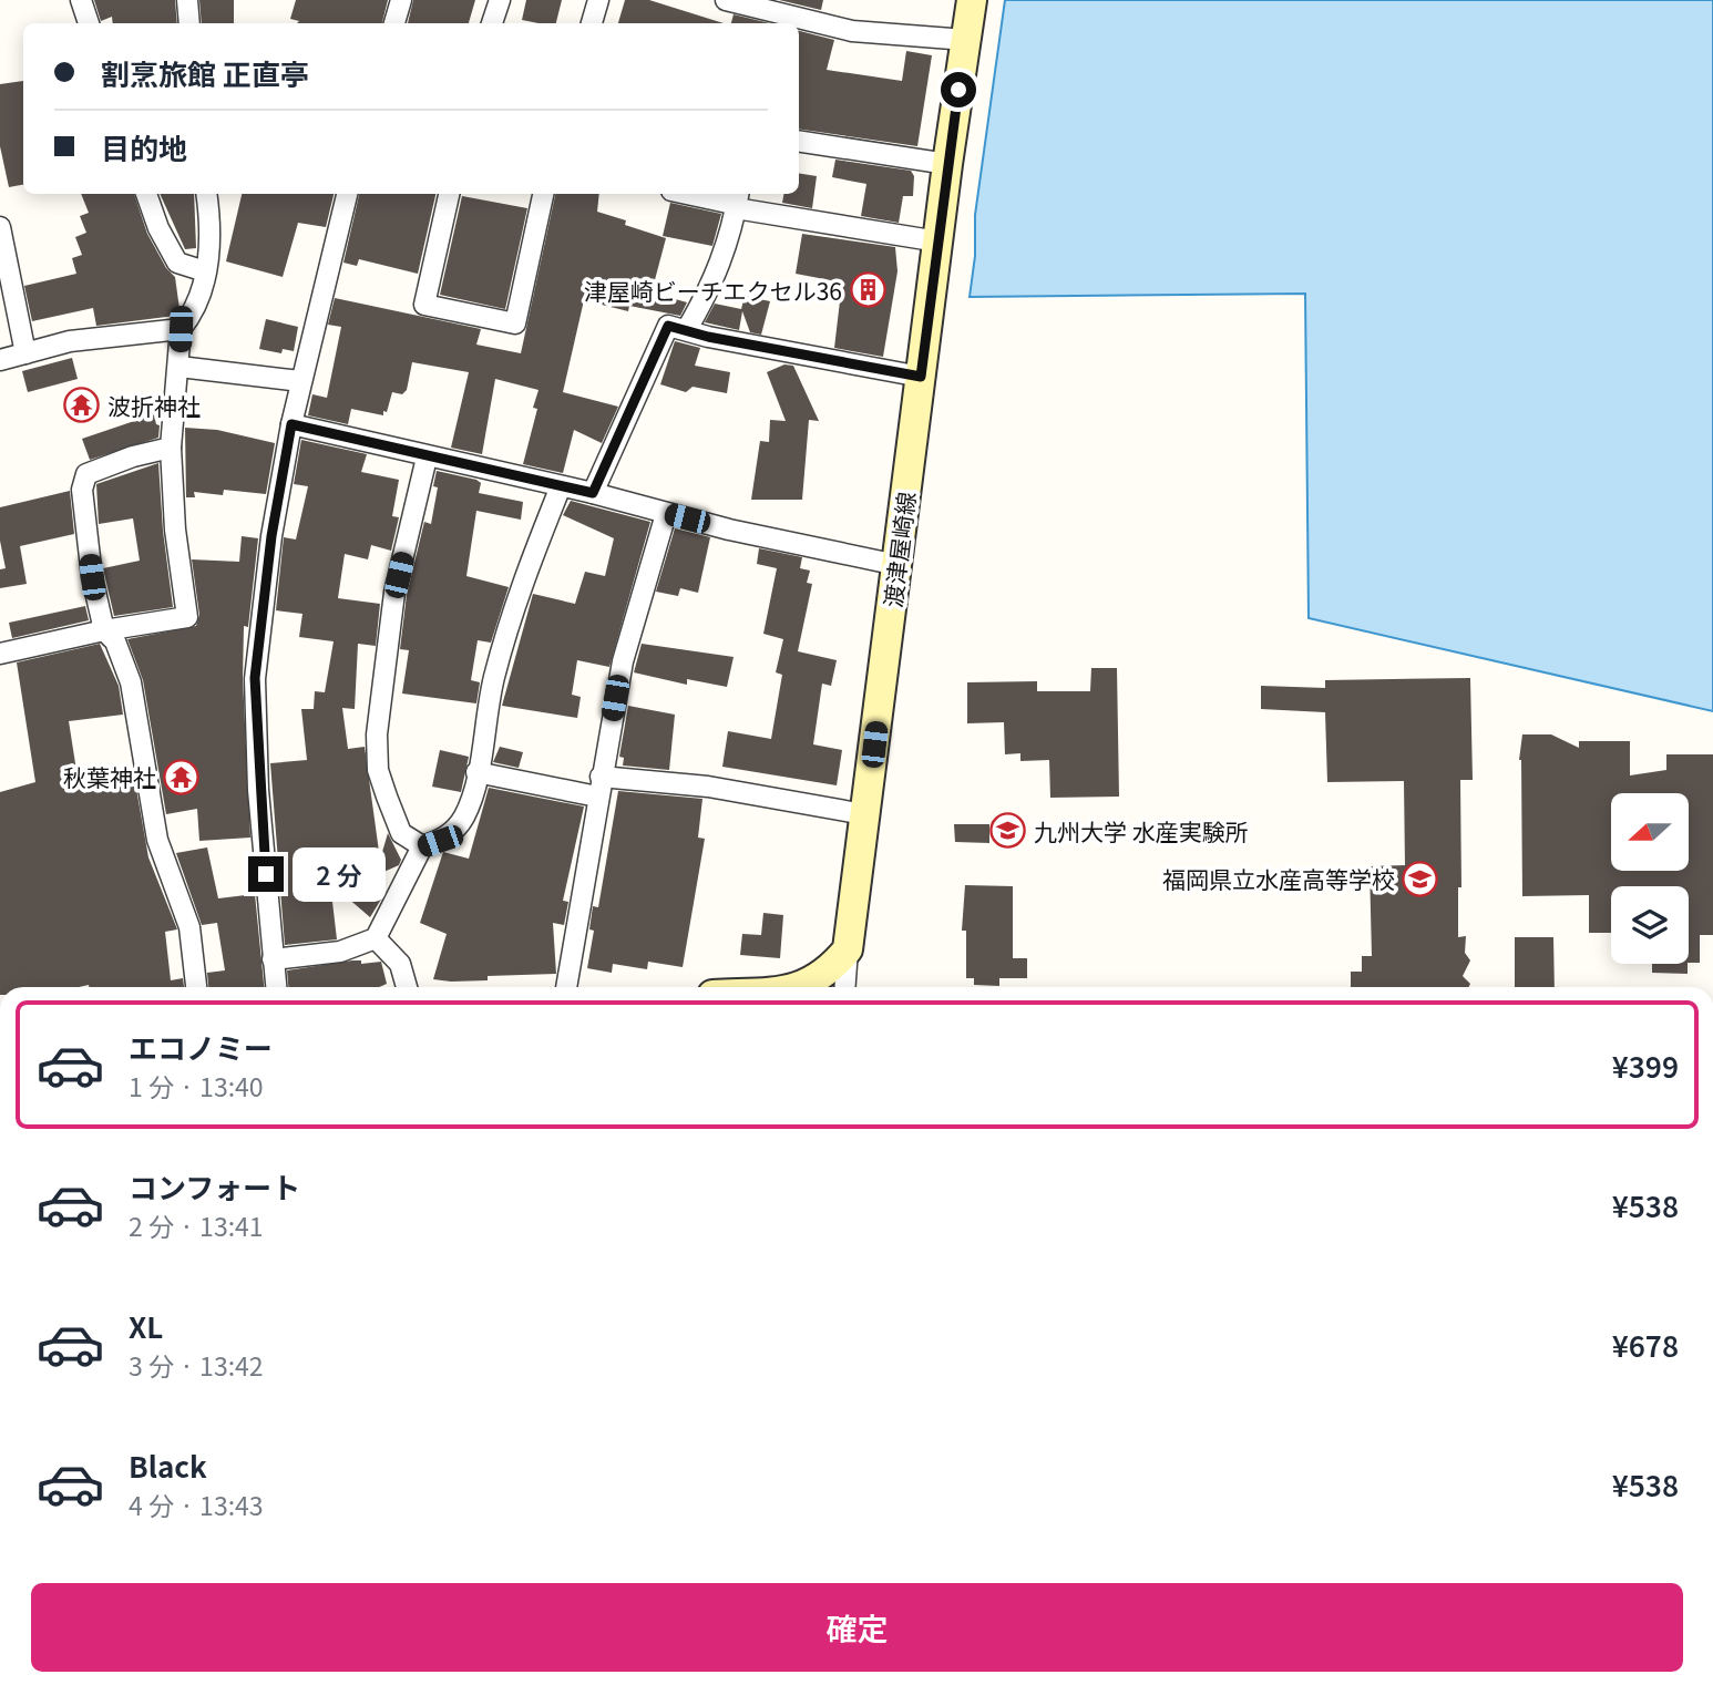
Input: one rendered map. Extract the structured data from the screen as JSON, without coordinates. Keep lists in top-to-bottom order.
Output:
{
  "streets": {
    "main road": ["渡津屋崎線"]
  },
  "places": {
    "building": ["津屋崎ビーチエクセル36"],
    "temple": ["波折神社", "秋葉神社"],
    "school or university": ["九州大学 水産実験所", "福岡県立水産高等学校"]
  },
  "north": "left",
  "page": {
    "banner": ["割烹旅館 正直亭", "目的地"],
    "bubble": "2 分",
    "list": [
      {
        "name": "エコノミー",
        "note": "1 分 · 13:40",
        "value": "¥399"
      },
      {
        "name": "コンフォート",
        "note": "2 分 · 13:41",
        "value": "¥538"
      },
      {
        "name": "XL",
        "note": "3 分 · 13:42",
        "value": "¥678"
      },
      {
        "name": "Black",
        "note": "4 分 · 13:43",
        "value": "¥538"
      }
    ],
    "buttons": "確定"
  }
}
